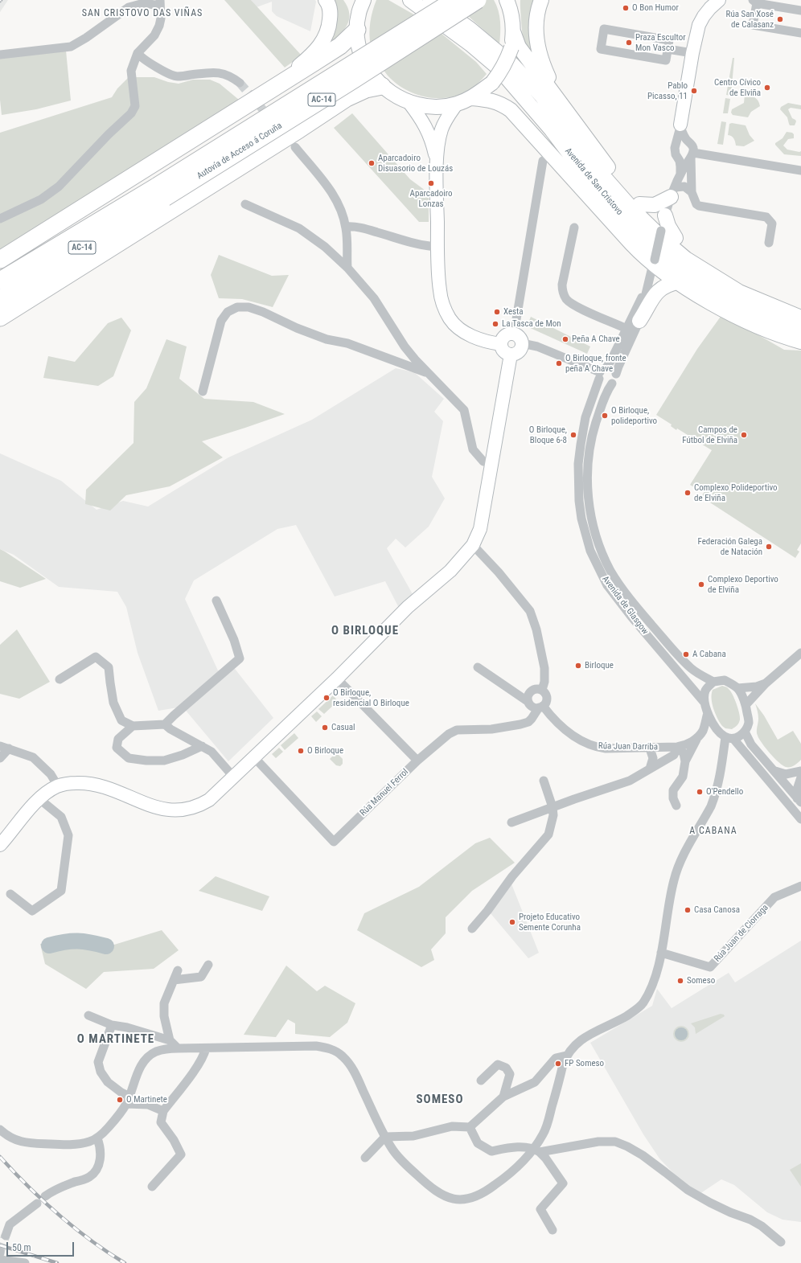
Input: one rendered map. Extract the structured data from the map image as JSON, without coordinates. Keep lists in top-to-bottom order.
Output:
{
  "streets": {
    "highway": ["AC-14", "Autovía de Acceso á Coruña"],
    "main road": ["Avenida de San Cristovo"],
    "street": [
      "Avenida de Glasgow",
      "Rúa Juan Darriba",
      "Rúa Manuel Ferrol",
      "Rúa Juan de Ciorraga"
    ]
  },
  "crossings": [
    ["Rúa Juan Darriba", "Rúa Manuel Ferrol"]
  ],
  "districts": [
    "SAN CRISTOVO DAS VIÑAS",
    "O BIRLOQUE",
    "A CABANA",
    "O MARTINETE",
    "SOMESO"
  ],
  "places": [
    "O Bon Humor",
    "Rúa San Xosé de Calasanz",
    "Praza Escultor Mon Vasco",
    "Centro Cívico de Elviña",
    "Pablo Picasso, 11",
    "Aparcadoiro Disuasorio de Louzás",
    "Aparcadoiro Lonzas",
    "Xesta",
    "La Tasca de Mon",
    "Peña A Chave",
    "O Birloque, fronte peña A Chave",
    "O Birloque, polideportivo",
    "O Birloque, Bloque 6-8",
    "Campos de Fútbol de Elviña",
    "Complexo Polideportivo de Elviña",
    "Federación Galega de Natación",
    "Complexo Deportivo de Elviña",
    "A Cabana",
    "Birloque",
    "O Birloque, residencial O Birloque",
    "Casual",
    "O Birloque",
    "O'Pendello",
    "Casa Canosa",
    "Projeto Educativo Semente Corunha",
    "Someso",
    "FP Someso",
    "O Martinete"
  ],
  "scale_bar": "50 m"
}
